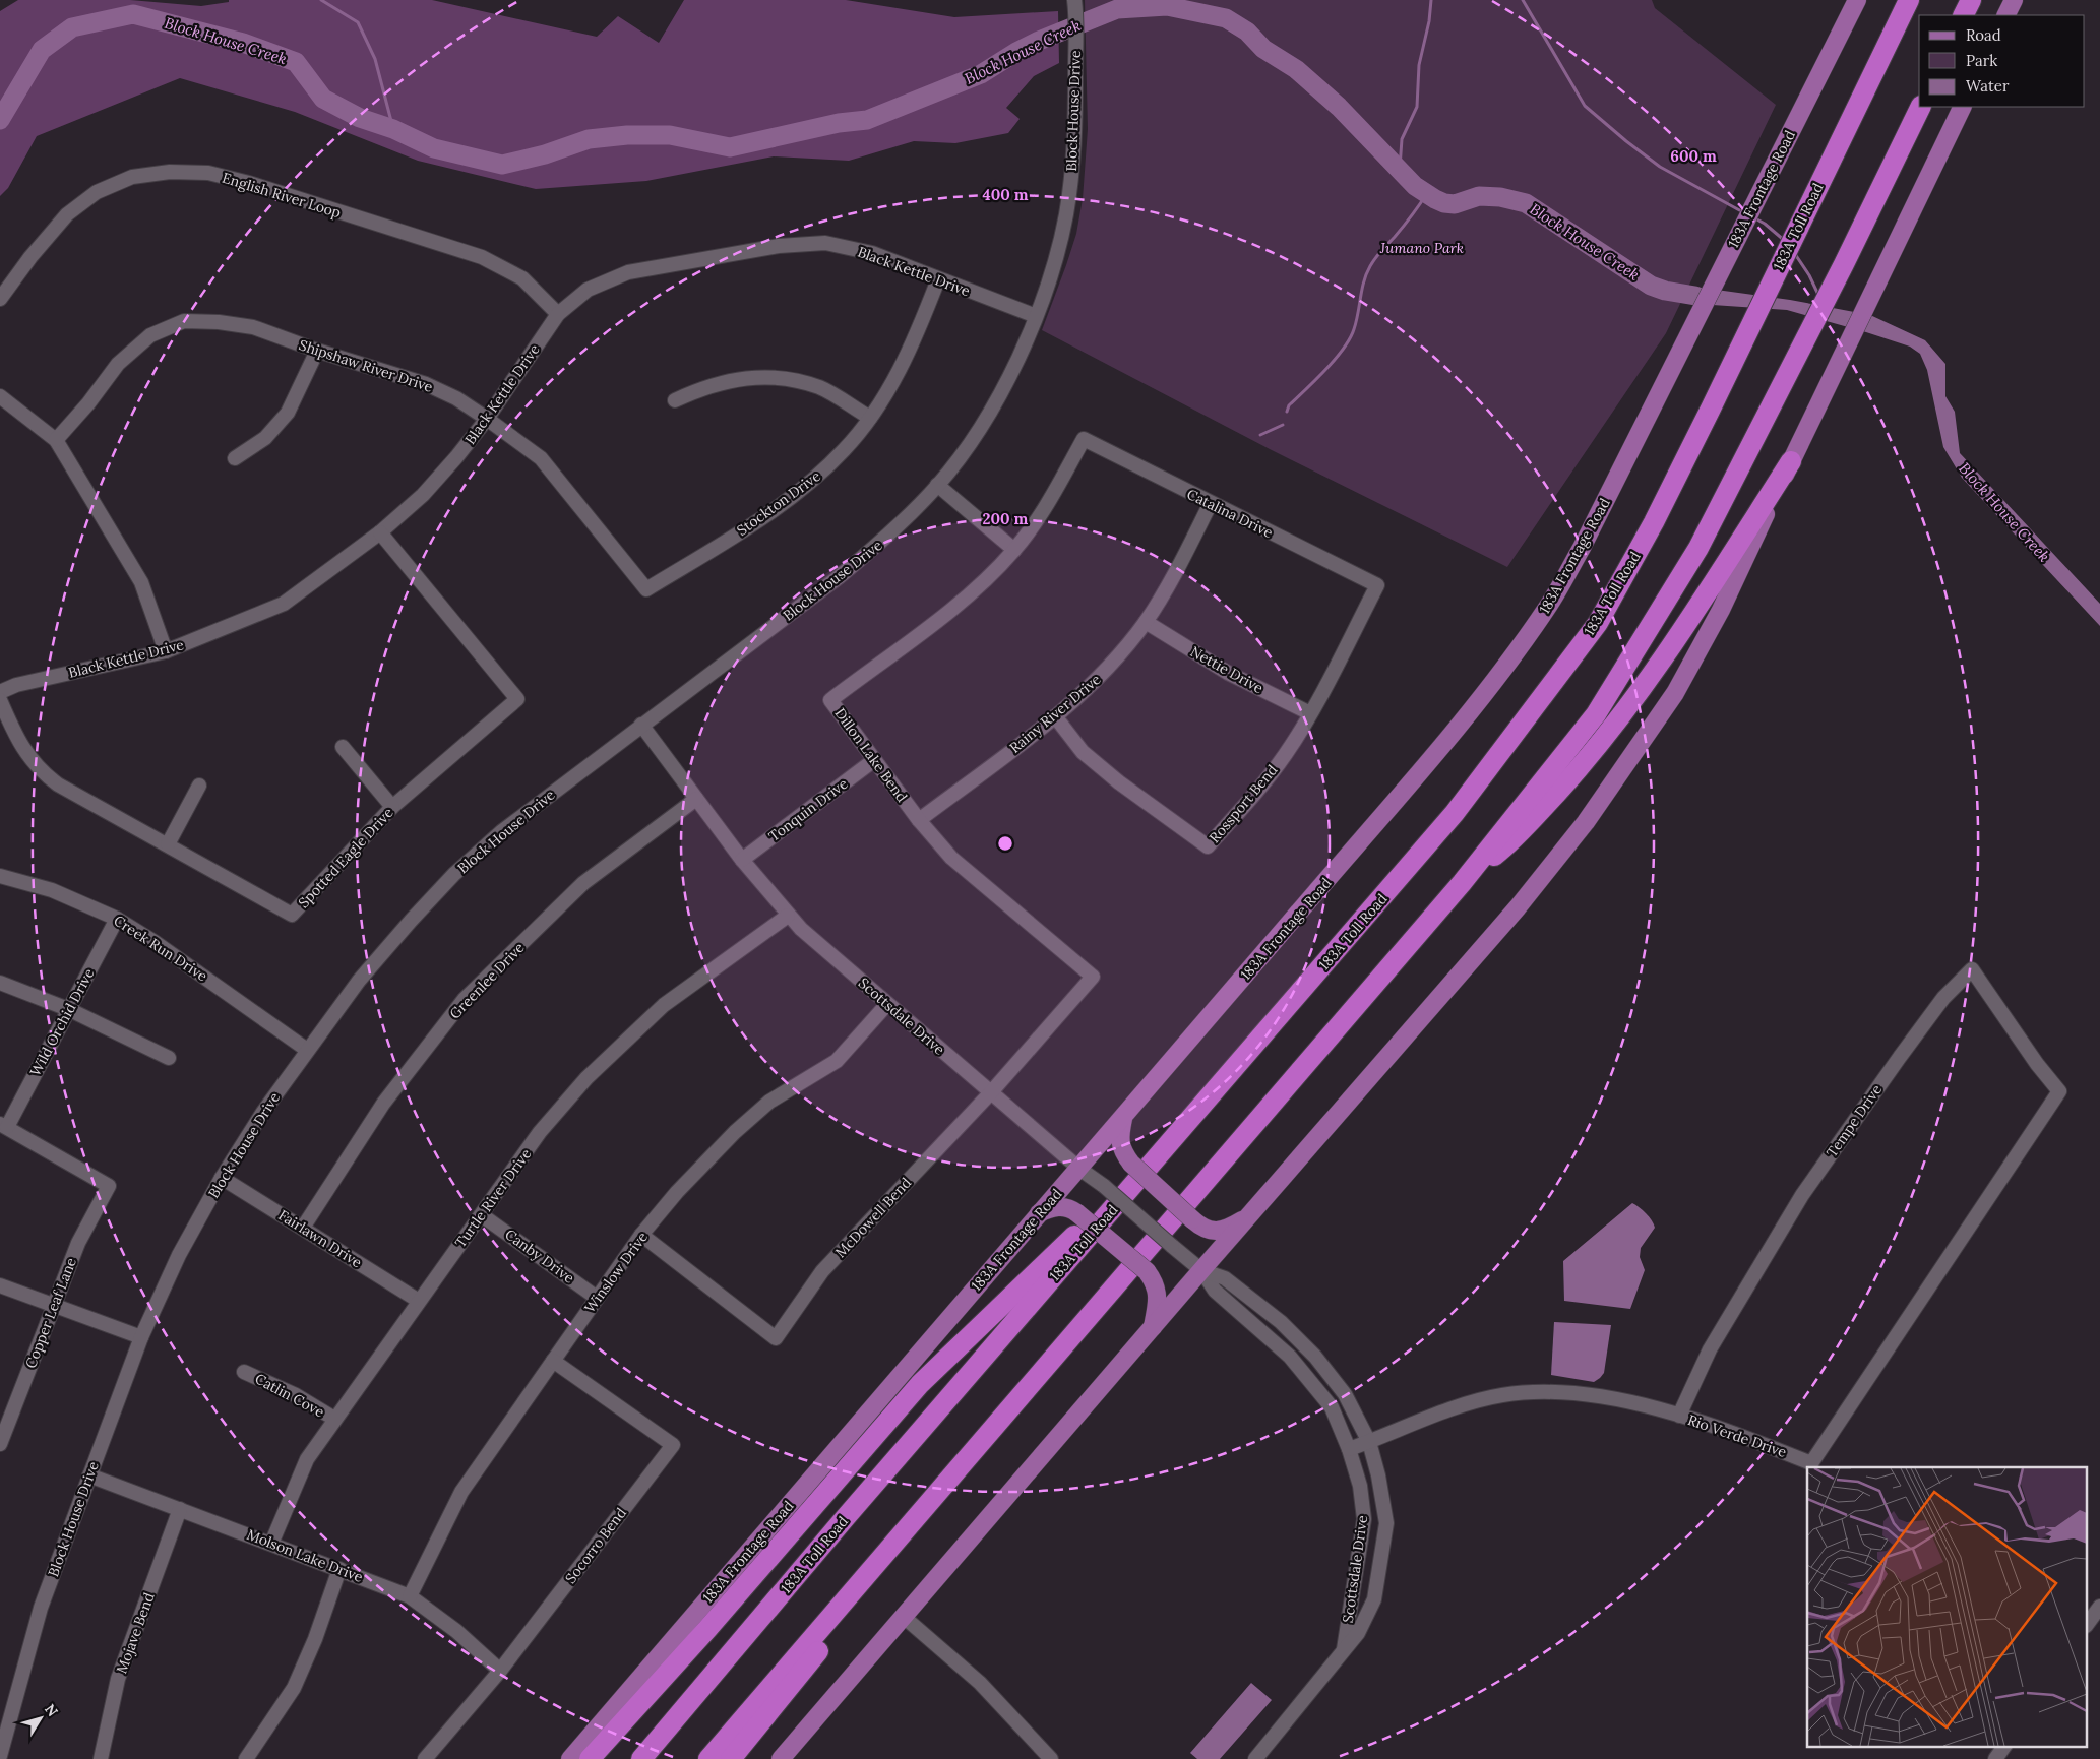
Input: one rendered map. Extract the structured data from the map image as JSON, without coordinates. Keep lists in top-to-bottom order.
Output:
{
  "streets": {
    "highway": ["183A Toll Road"],
    "main road": ["183A Frontage Road"],
    "street": [
      "Block House Drive",
      "English River Loop",
      "Black Kettle Drive",
      "Shipshaw River Drive",
      "Stockton Drive",
      "Catalina Drive",
      "Nettie Drive",
      "Rainy River Drive",
      "Dillon Lake Bend",
      "Rossport Bend",
      "Tonquin Drive",
      "Spotted Eagle Drive",
      "Creek Run Drive",
      "Greenlee Drive",
      "Scottsdale Drive",
      "Wild Orchid Drive",
      "Tempe Drive",
      "Turtle River Drive",
      "McDowell Bend",
      "Fairlawn Drive",
      "Canby Drive",
      "Winslow Drive",
      "Copper Leaf Lane",
      "Catlin Cove",
      "Rio Verde Drive",
      "Socorro Bend",
      "Molson Lake Drive",
      "Mojave Bend"
    ]
  },
  "crossings": [
    ["Block House Drive", "Black Kettle Drive"],
    ["Block House Drive", "Creek Run Drive"],
    ["Block House Drive", "Scottsdale Drive"],
    ["Block House Drive", "Fairlawn Drive"],
    ["Block House Drive", "Molson Lake Drive"],
    ["183A Frontage Road", "Scottsdale Drive"],
    ["English River Loop", "Black Kettle Drive"],
    ["Black Kettle Drive", "Shipshaw River Drive"],
    ["Black Kettle Drive", "Stockton Drive"],
    ["Black Kettle Drive", "Spotted Eagle Drive"],
    ["Shipshaw River Drive", "Stockton Drive"],
    ["Catalina Drive", "Rainy River Drive"],
    ["Catalina Drive", "Dillon Lake Bend"],
    ["Catalina Drive", "Rossport Bend"],
    ["Nettie Drive", "Rainy River Drive"],
    ["Nettie Drive", "Rossport Bend"],
    ["Rainy River Drive", "Dillon Lake Bend"],
    ["Rainy River Drive", "Rossport Bend"],
    ["Dillon Lake Bend", "Tonquin Drive"],
    ["Dillon Lake Bend", "McDowell Bend"],
    ["Tonquin Drive", "Scottsdale Drive"],
    ["Creek Run Drive", "Wild Orchid Drive"],
    ["Greenlee Drive", "Scottsdale Drive"],
    ["Greenlee Drive", "Fairlawn Drive"],
    ["Scottsdale Drive", "Turtle River Drive"],
    ["Scottsdale Drive", "McDowell Bend"],
    ["Scottsdale Drive", "Winslow Drive"],
    ["Scottsdale Drive", "Rio Verde Drive"],
    ["Wild Orchid Drive", "Copper Leaf Lane"],
    ["Tempe Drive", "Rio Verde Drive"],
    ["Turtle River Drive", "Fairlawn Drive"],
    ["Turtle River Drive", "Canby Drive"],
    ["Turtle River Drive", "Catlin Cove"],
    ["Turtle River Drive", "Molson Lake Drive"],
    ["McDowell Bend", "Winslow Drive"],
    ["Canby Drive", "Winslow Drive"],
    ["Winslow Drive", "Socorro Bend"],
    ["Winslow Drive", "Molson Lake Drive"],
    ["Socorro Bend", "Molson Lake Drive"],
    ["Molson Lake Drive", "Mojave Bend"]
  ],
  "water": ["Block House Creek"],
  "parks": ["Jumano Park"],
  "legend": ["Road", "Park", "Water"],
  "north": "top right",
  "rings": ["600 m", "400 m", "200 m"]
}
